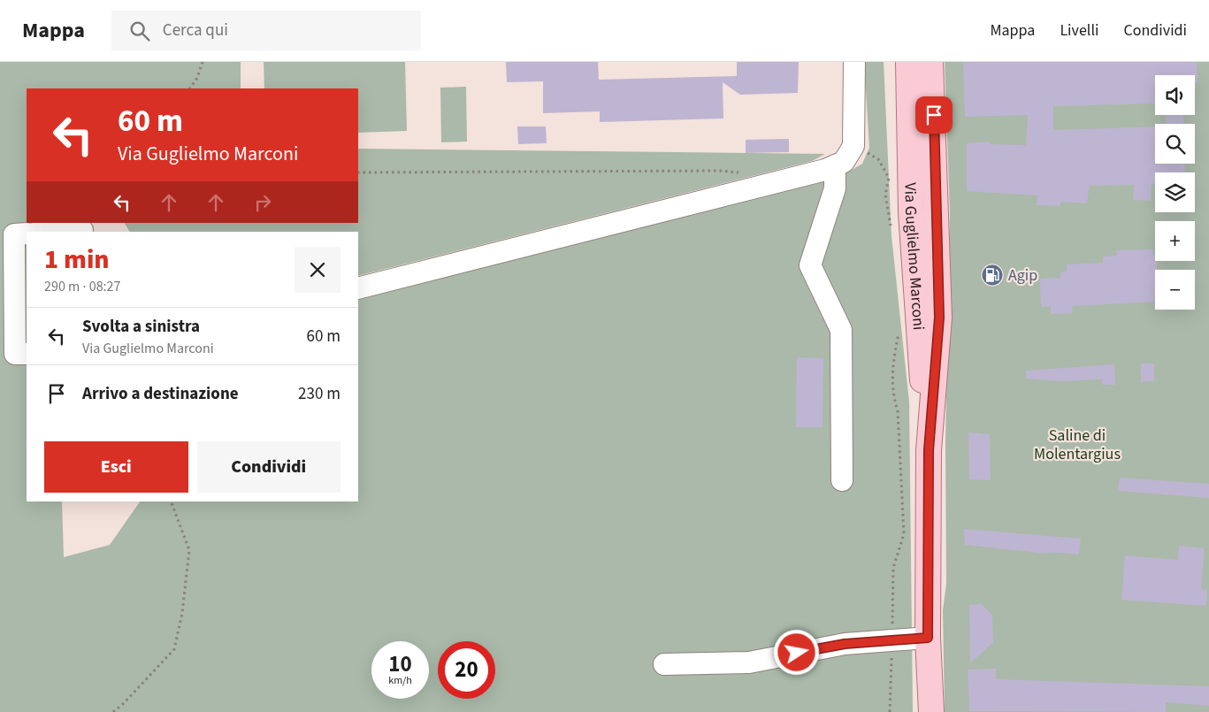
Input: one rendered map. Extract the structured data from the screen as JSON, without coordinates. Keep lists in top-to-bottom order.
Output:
{
  "streets": {
    "main road": ["Via Guglielmo Marconi"]
  },
  "parks": ["Saline di Molentargius"],
  "places": {
    "fuel station": ["Agip"]
  },
  "page": {
    "header": "Mappa",
    "search": "Cerca qui",
    "nav": ["Mappa", "Livelli", "Condividi"],
    "map_buttons": ["+", "−"],
    "turn": ["60 m", "Via Guglielmo Marconi"],
    "heading": ["1 min", "290 m · 08:27"],
    "list": [
      {
        "name": "Svolta a sinistra",
        "note": "Via Guglielmo Marconi",
        "value": "60 m"
      },
      {
        "name": "Arrivo a destinazione",
        "value": "230 m"
      }
    ],
    "buttons": ["Esci", "Condividi"],
    "speed": "10 km/h",
    "limit": "20"
  }
}
